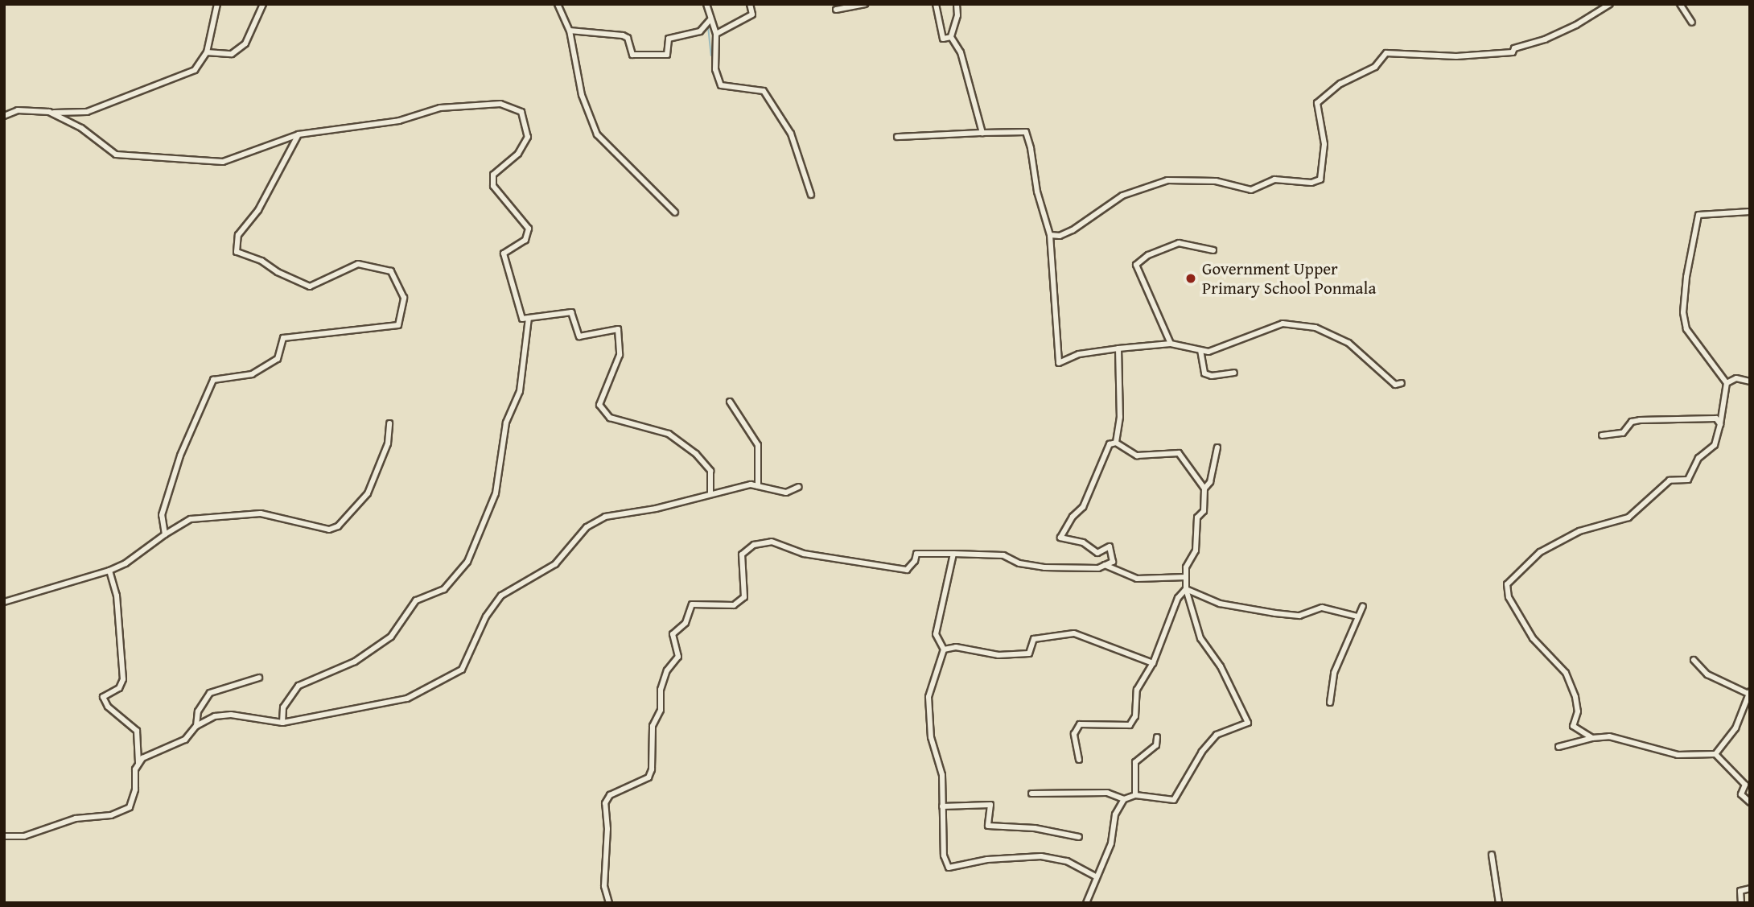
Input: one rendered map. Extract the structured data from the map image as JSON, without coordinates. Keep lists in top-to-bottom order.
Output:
{
  "places": ["Government Upper Primary School Ponmala"]
}
